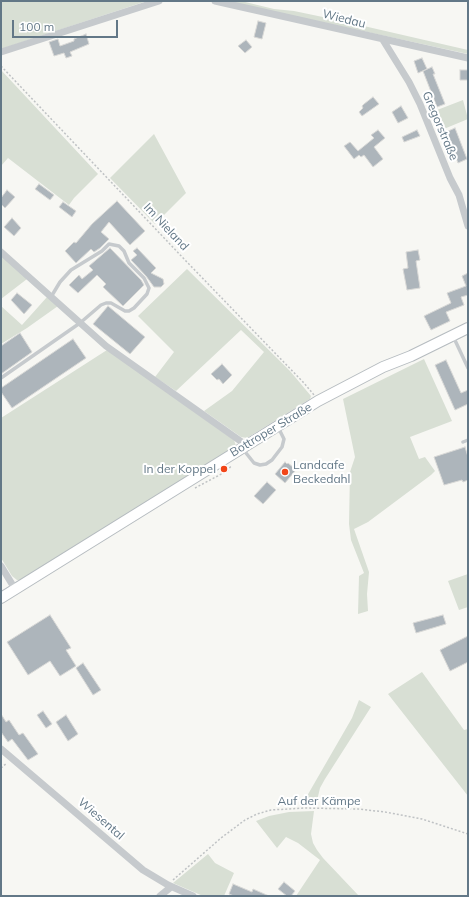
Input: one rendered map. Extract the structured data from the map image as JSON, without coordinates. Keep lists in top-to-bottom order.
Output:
{
  "streets": {
    "main road": ["Bottroper Straße"],
    "street": ["Wiedau", "Gregorstraße", "Wiesental"],
    "path": ["Im Nieland", "Auf der Kämpe"]
  },
  "crossings": [
    ["Wiedau", "Gregorstraße"],
    ["Im Nieland", "Bottroper Straße"],
    ["Auf der Kämpe", "Wiesental"]
  ],
  "places": ["In der Koppel", "Landcafe Beckedahl"],
  "scale_bar": "100 m"
}
